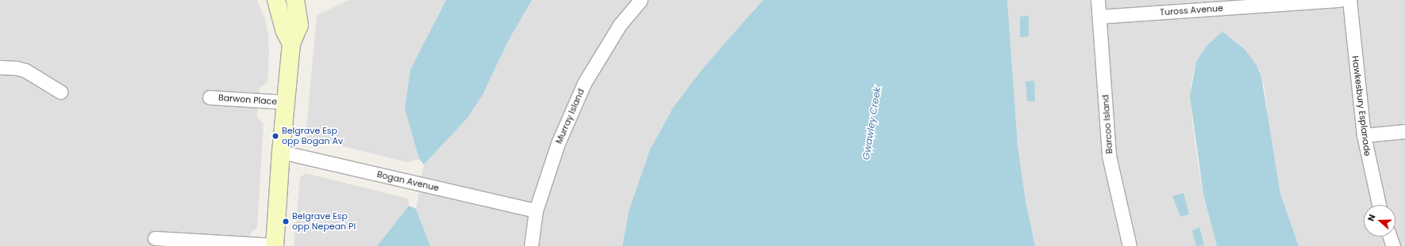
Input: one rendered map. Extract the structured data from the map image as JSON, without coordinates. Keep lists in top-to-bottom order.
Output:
{
  "streets": {
    "street": [
      "Tuross Avenue",
      "Barwon Place",
      "Hawkesbury Esplanade",
      "Murray Island",
      "Barcoo Island",
      "Bogan Avenue"
    ]
  },
  "crossings": [
    ["Tuross Avenue", "Barcoo Island"],
    ["Murray Island", "Bogan Avenue"]
  ],
  "water": ["Gwawley Creek"],
  "places": ["Belgrave Esp opp Bogan Av", "Belgrave Esp opp Nepean Pl"],
  "north": "left"
}
